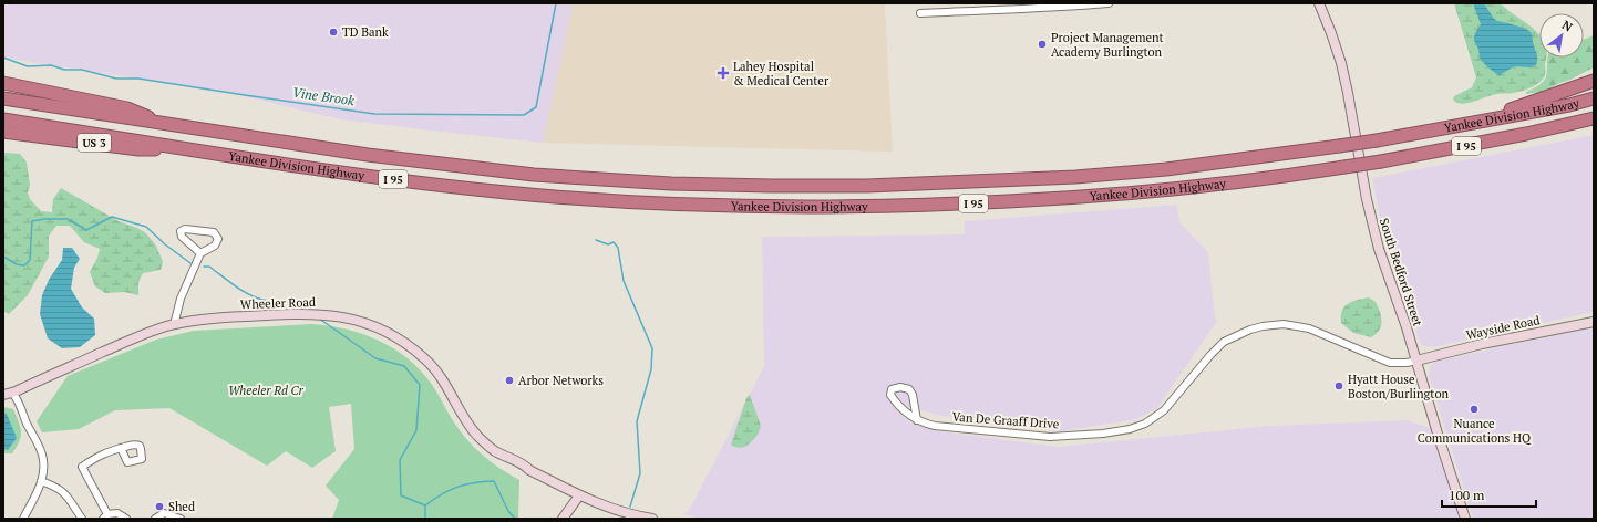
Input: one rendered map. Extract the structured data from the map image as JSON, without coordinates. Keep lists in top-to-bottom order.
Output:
{
  "streets": {
    "highway": ["Yankee Division Highway", "US 3", "I 95"],
    "main road": ["South Bedford Street", "Wheeler Road", "Wayside Road"],
    "street": ["Van De Graaff Drive"]
  },
  "crossings": [
    ["Yankee Division Highway", "US 3"],
    ["South Bedford Street", "Wayside Road"],
    ["South Bedford Street", "Van De Graaff Drive"],
    ["Wayside Road", "Van De Graaff Drive"]
  ],
  "water": ["Vine Brook"],
  "parks": ["Wheeler Rd Cr"],
  "places": {
    "other": [
      "TD Bank",
      "Project Management Academy Burlington",
      "Arbor Networks",
      "Hyatt House Boston/Burlington",
      "Nuance Communications HQ",
      "Shed"
    ],
    "health": ["Lahey Hospital & Medical Center"]
  },
  "scale_bar": "100 m",
  "north": "top right"
}
